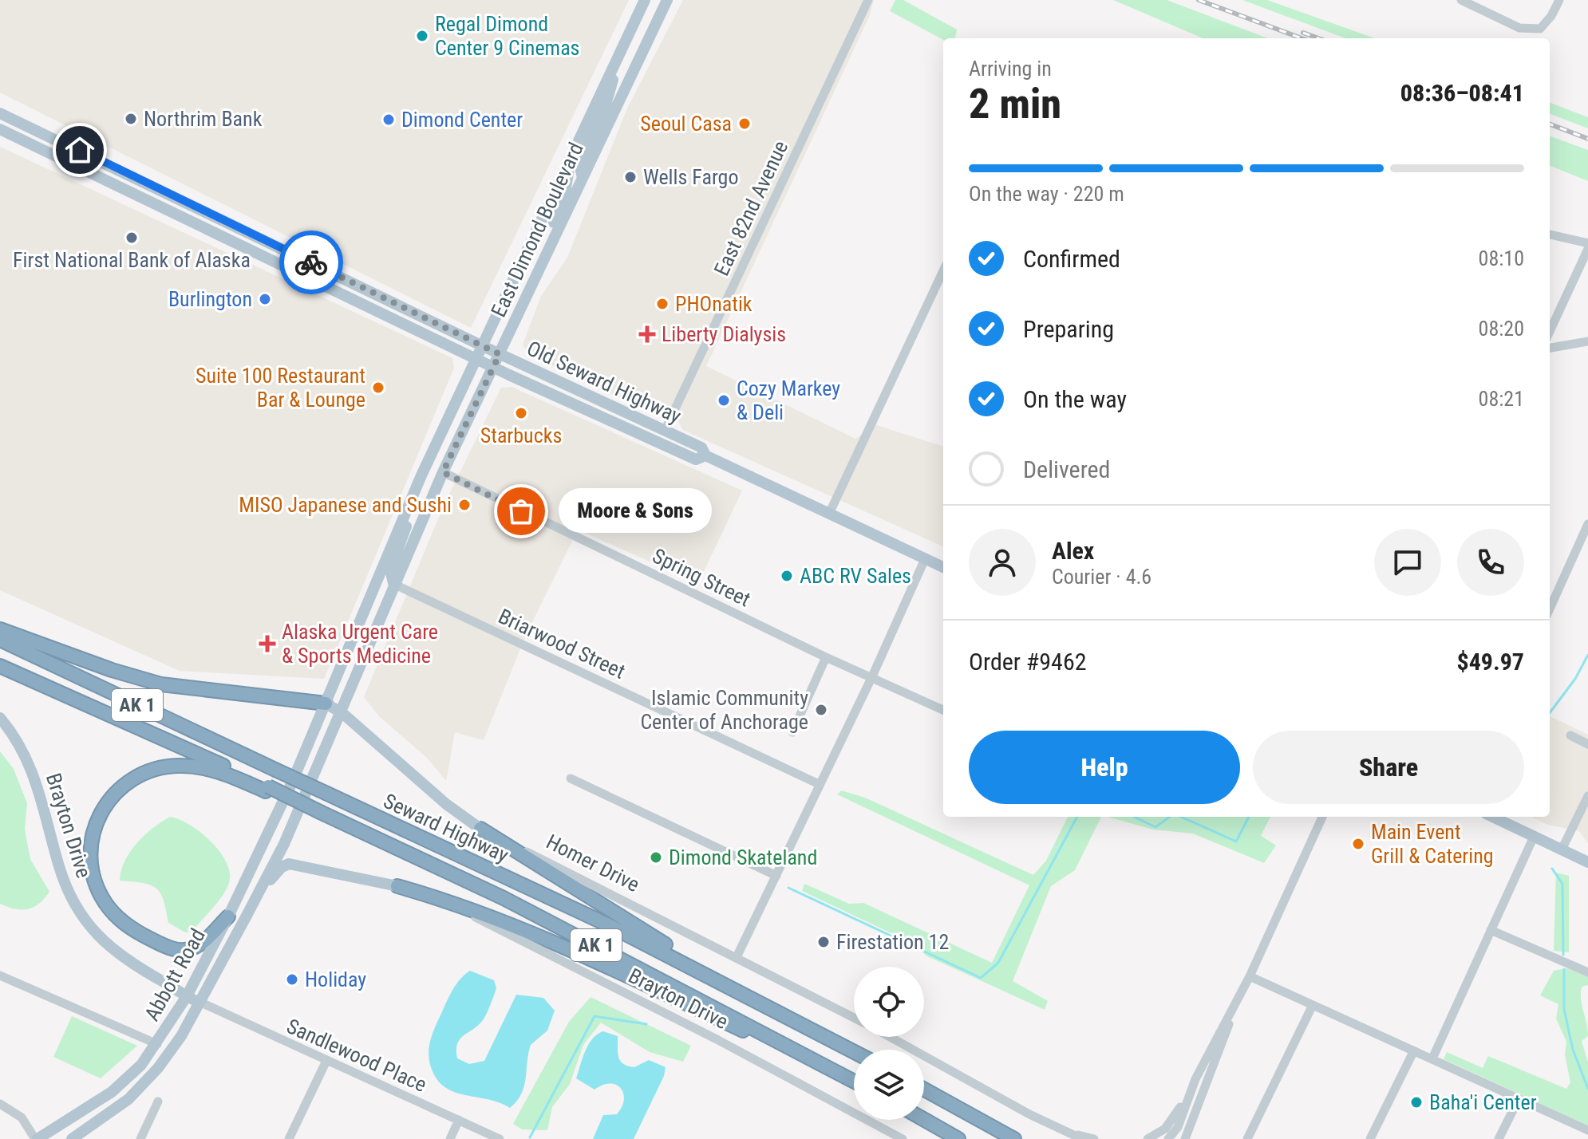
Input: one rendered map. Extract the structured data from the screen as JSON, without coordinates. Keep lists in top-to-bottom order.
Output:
{
  "streets": {
    "highway": ["AK 1", "Seward Highway"],
    "main road": [
      "East Dimond Boulevard",
      "Old Seward Highway",
      "Brayton Drive",
      "Homer Drive",
      "Abbott Road"
    ],
    "street": [
      "East 82nd Avenue",
      "Spring Street",
      "Briarwood Street",
      "Sandlewood Place"
    ]
  },
  "crossings": [
    ["East 82nd Avenue", "Old Seward Highway"],
    ["East Dimond Boulevard", "Old Seward Highway"],
    ["East Dimond Boulevard", "Spring Street"],
    ["East Dimond Boulevard", "Briarwood Street"],
    ["East Dimond Boulevard", "Homer Drive"],
    ["East Dimond Boulevard", "Abbott Road"],
    ["Brayton Drive", "Abbott Road"],
    ["Brayton Drive", "Sandlewood Place"],
    ["Abbott Road", "Sandlewood Place"]
  ],
  "places": {
    "other": [
      "Regal Dimond Center 9 Cinemas",
      "Northrim Bank",
      "Dimond Center",
      "Seoul Casa",
      "Wells Fargo",
      "First National Bank of Alaska",
      "Burlington",
      "PHOnatik",
      "Suite 100 Restaurant Bar & Lounge",
      "Cozy Markey & Deli",
      "Starbucks",
      "MISO Japanese and Sushi",
      "Moore & Sons",
      "ABC RV Sales",
      "Islamic Community Center of Anchorage",
      "Main Event Grill & Catering",
      "Dimond Skateland",
      "Firestation 12",
      "Holiday",
      "Baha'i Center"
    ],
    "health": ["Liberty Dialysis", "Alaska Urgent Care & Sports Medicine"]
  },
  "page": {
    "heading": ["2 min", "Arriving in", "08:36–08:41"],
    "panel": [
      "Alex",
      "Courier · 4.6",
      "Order #9462",
      "$49.97"
    ],
    "bar": "On the way · 220 m",
    "list": [
      ["Confirmed", "08:10"],
      ["Preparing", "08:20"],
      ["On the way", "08:21"],
      "Delivered"
    ],
    "bubble": "Moore & Sons",
    "buttons": ["Help", "Share"]
  }
}
